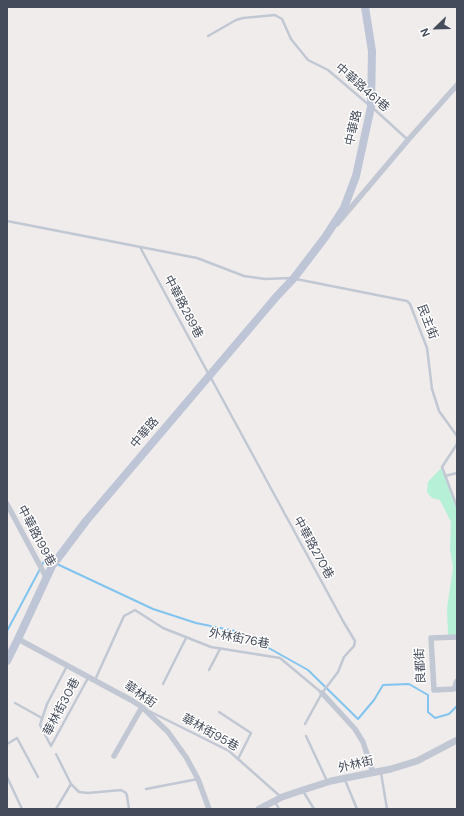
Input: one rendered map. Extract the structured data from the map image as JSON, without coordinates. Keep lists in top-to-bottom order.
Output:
{
  "streets": {
    "main road": ["中華路"],
    "street": [
      "中華路199巷",
      "外林街76巷",
      "良都街",
      "華林街",
      "外林街"
    ],
    "lane": [
      "中華路461巷",
      "中華路289巷",
      "民主街",
      "中華路270巷",
      "華林街30巷",
      "華林街95巷"
    ]
  },
  "crossings": [
    ["中華路461巷", "中華路"],
    ["中華路", "中華路289巷"],
    ["中華路", "民主街"],
    ["中華路", "中華路199巷"],
    ["中華路", "中華路270巷"],
    ["中華路", "華林街"],
    ["中華路289巷", "中華路270巷"],
    ["中華路270巷", "外林街76巷"],
    ["外林街76巷", "華林街"],
    ["外林街76巷", "外林街"],
    ["華林街", "華林街30巷"],
    ["華林街", "華林街95巷"],
    ["華林街95巷", "外林街"]
  ],
  "north": "bottom left"
}
